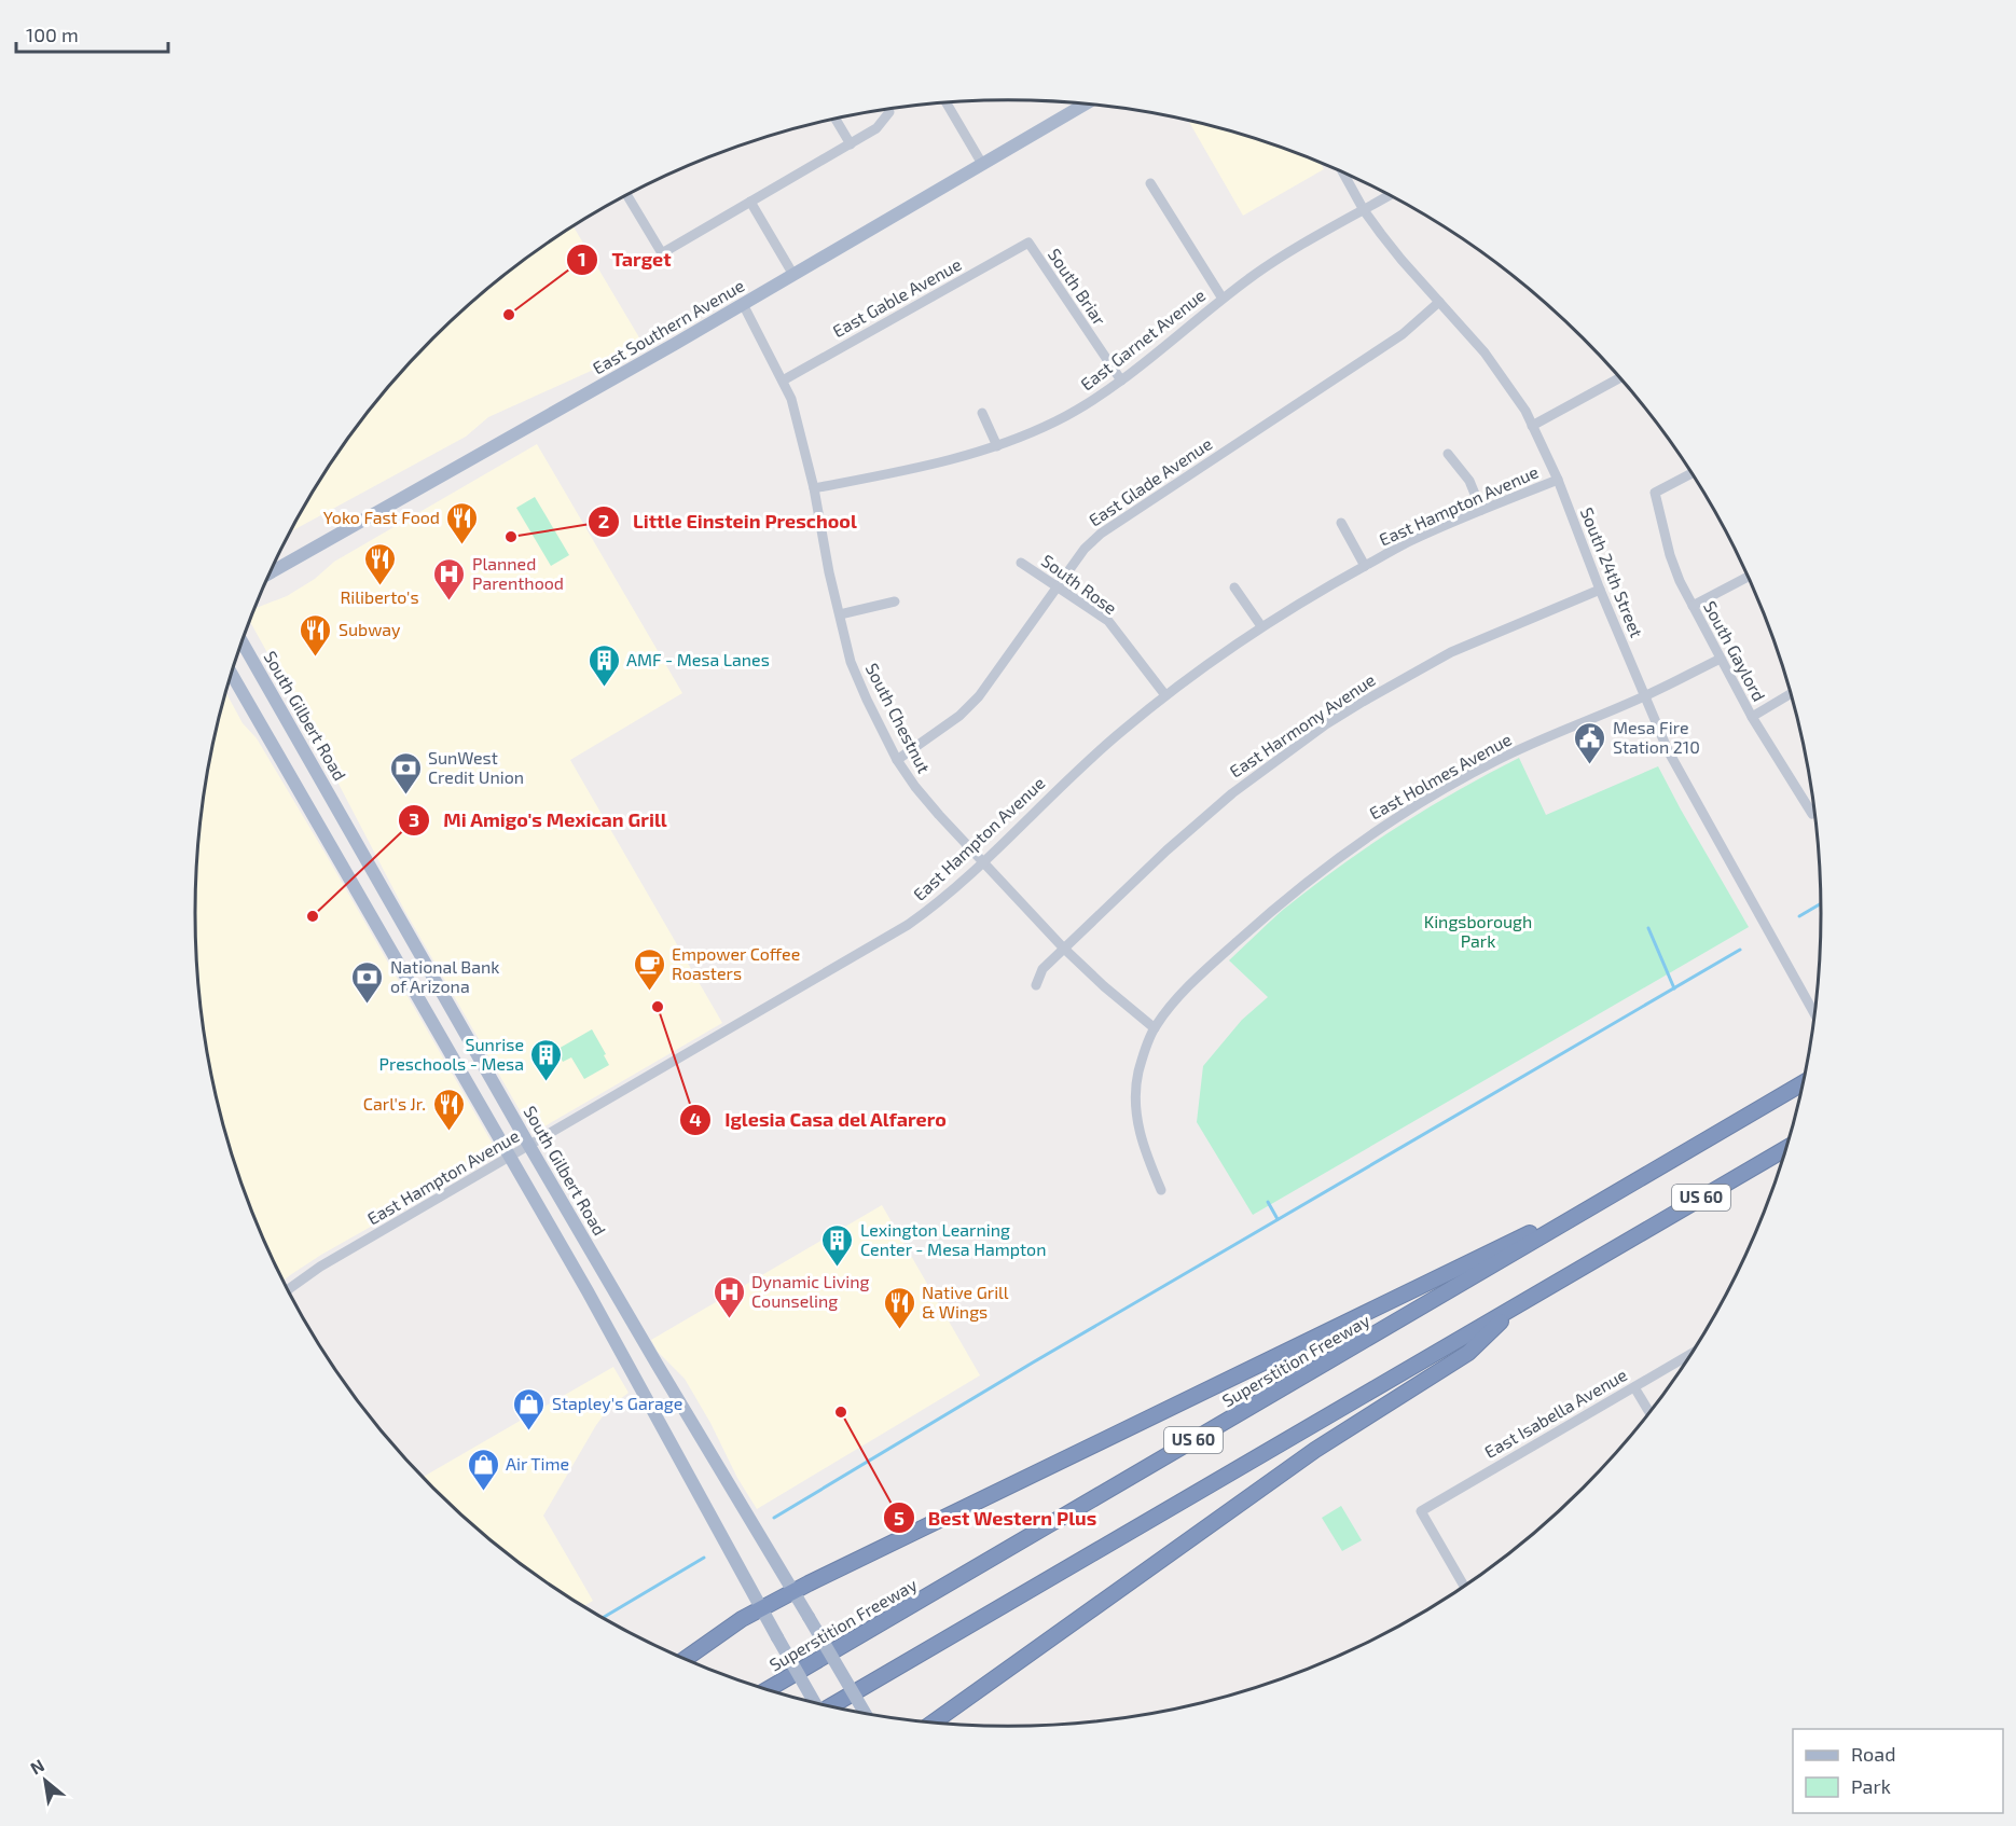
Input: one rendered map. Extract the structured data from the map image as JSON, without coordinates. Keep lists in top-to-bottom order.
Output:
{
  "streets": {
    "highway": ["US 60", "Superstition Freeway"],
    "main road": ["East Southern Avenue", "South Gilbert Road"],
    "street": [
      "South Briar",
      "East Gable Avenue",
      "East Garnet Avenue",
      "East Glade Avenue",
      "East Hampton Avenue",
      "South 24th Street",
      "South Rose",
      "South Gaylord",
      "South Chestnut",
      "East Harmony Avenue",
      "East Holmes Avenue",
      "East Isabella Avenue"
    ]
  },
  "crossings": [
    ["South Briar", "East Gable Avenue"],
    ["South Briar", "East Garnet Avenue"],
    ["East Gable Avenue", "South Chestnut"],
    ["East Southern Avenue", "South Chestnut"],
    ["East Garnet Avenue", "South 24th Street"],
    ["East Garnet Avenue", "South Chestnut"],
    ["East Glade Avenue", "South 24th Street"],
    ["East Glade Avenue", "South Rose"],
    ["East Glade Avenue", "South Chestnut"],
    ["East Hampton Avenue", "South 24th Street"],
    ["East Hampton Avenue", "South Rose"],
    ["East Hampton Avenue", "South Gilbert Road"],
    ["East Hampton Avenue", "South Chestnut"],
    ["South 24th Street", "East Harmony Avenue"],
    ["South 24th Street", "East Holmes Avenue"],
    ["South Gaylord", "East Holmes Avenue"],
    ["South Chestnut", "East Harmony Avenue"],
    ["South Chestnut", "East Holmes Avenue"]
  ],
  "parks": ["Kingsborough Park"],
  "places": {
    "other": [
      "Target",
      "Little Einstein Preschool",
      "Mi Amigo's Mexican Grill",
      "Iglesia Casa del Alfarero",
      "Best Western Plus"
    ],
    "restaurant": [
      "Yoko Fast Food",
      "Riliberto's",
      "Subway",
      "Carl's Jr.",
      "Native Grill & Wings"
    ],
    "hospital": ["Planned Parenthood", "Dynamic Living Counseling"],
    "building": ["AMF - Mesa Lanes", "Sunrise Preschools - Mesa", "Lexington Learning Center - Mesa Hampton"],
    "public building": ["Mesa Fire Station 210"],
    "bank": ["SunWest Credit Union", "National Bank of Arizona"],
    "cafe": ["Empower Coffee Roasters"],
    "shop": ["Stapley's Garage", "Air Time"]
  },
  "legend": ["Road", "Park"],
  "scale_bar": "100 m",
  "north": "top left"
}
